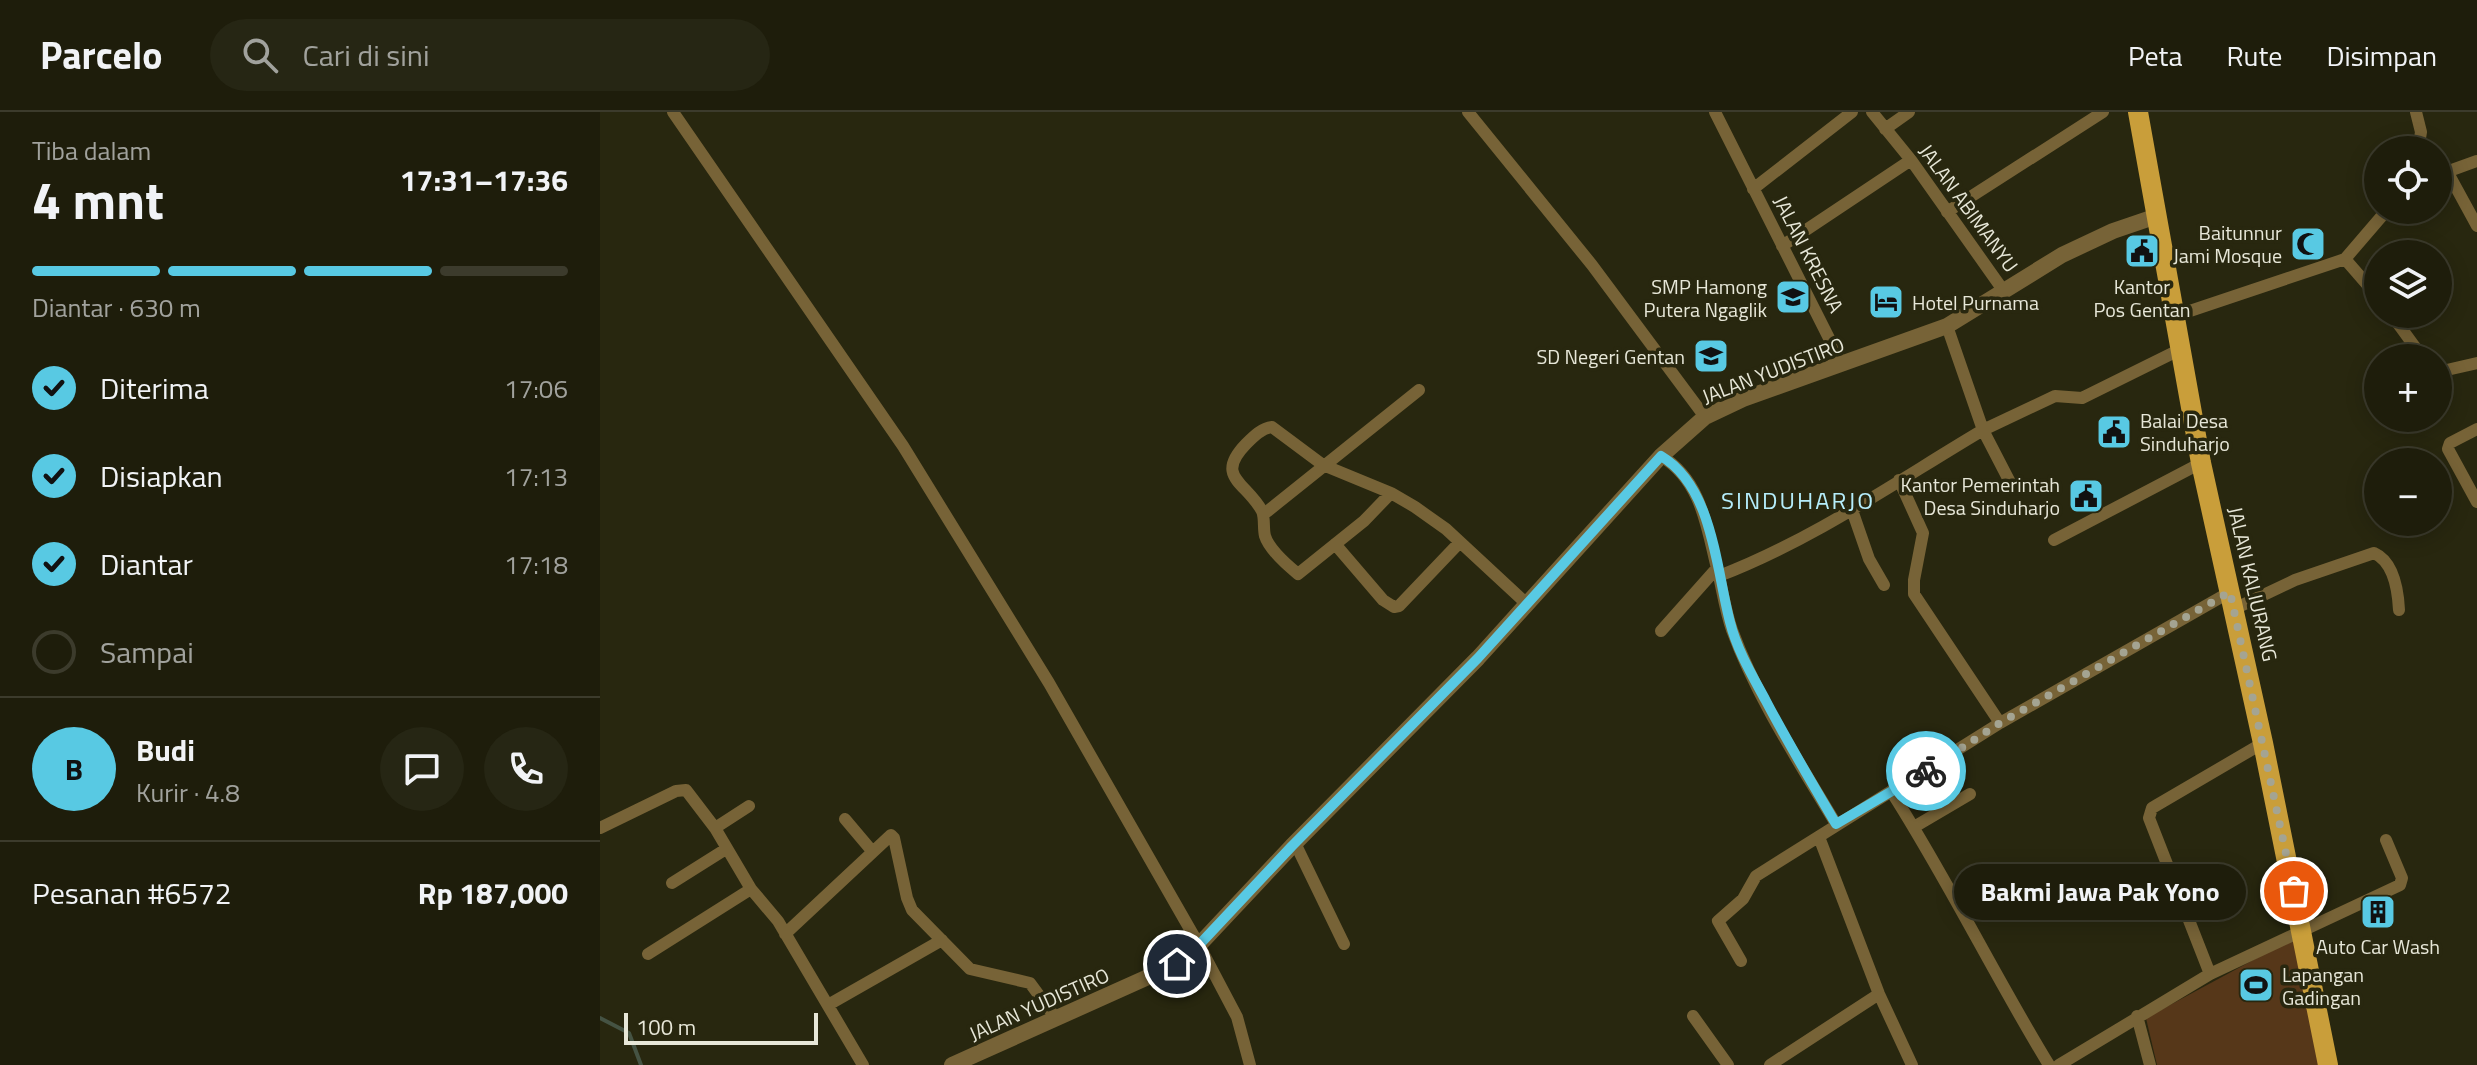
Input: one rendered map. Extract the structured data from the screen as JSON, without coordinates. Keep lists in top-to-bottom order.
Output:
{
  "streets": {
    "main road": ["JALAN KALIURANG"],
    "street": ["JALAN ABIMANYU", "JALAN KRESNA", "JALAN YUDISTIRO"]
  },
  "crossings": [
    ["JALAN ABIMANYU", "JALAN YUDISTIRO"],
    ["JALAN KRESNA", "JALAN YUDISTIRO"],
    ["JALAN YUDISTIRO", "JALAN KALIURANG"]
  ],
  "districts": ["SINDUHARJO"],
  "places": {
    "mosque": ["Baitunnur Jami Mosque"],
    "public building": ["Kantor Pos Gentan", "Balai Desa Sinduharjo", "Kantor Pemerintah Desa Sinduharjo"],
    "school or university": ["SMP Hamong Putera Ngaglik", "SD Negeri Gentan"],
    "hotel": ["Hotel Purnama"],
    "other": ["Bakmi Jawa Pak Yono"],
    "building": ["Auto Car Wash"],
    "sports": ["Lapangan Gadingan"]
  },
  "scale_bar": "100 m",
  "page": {
    "header": "Parcelo",
    "search": "Cari di sini",
    "nav": ["Peta", "Rute", "Disimpan"],
    "heading": ["4 mnt", "Tiba dalam", "17:31–17:36"],
    "panel": [
      "Budi",
      "Kurir · 4.8",
      "Pesanan #6572",
      "Rp 187,000"
    ],
    "map_buttons": ["+", "−"],
    "bar": "Diantar · 630 m",
    "list": [
      ["Diterima", "17:06"],
      ["Disiapkan", "17:13"],
      ["Diantar", "17:18"],
      "Sampai"
    ],
    "round": "B",
    "bubble": "Bakmi Jawa Pak Yono",
    "scale": "100 m"
  }
}
